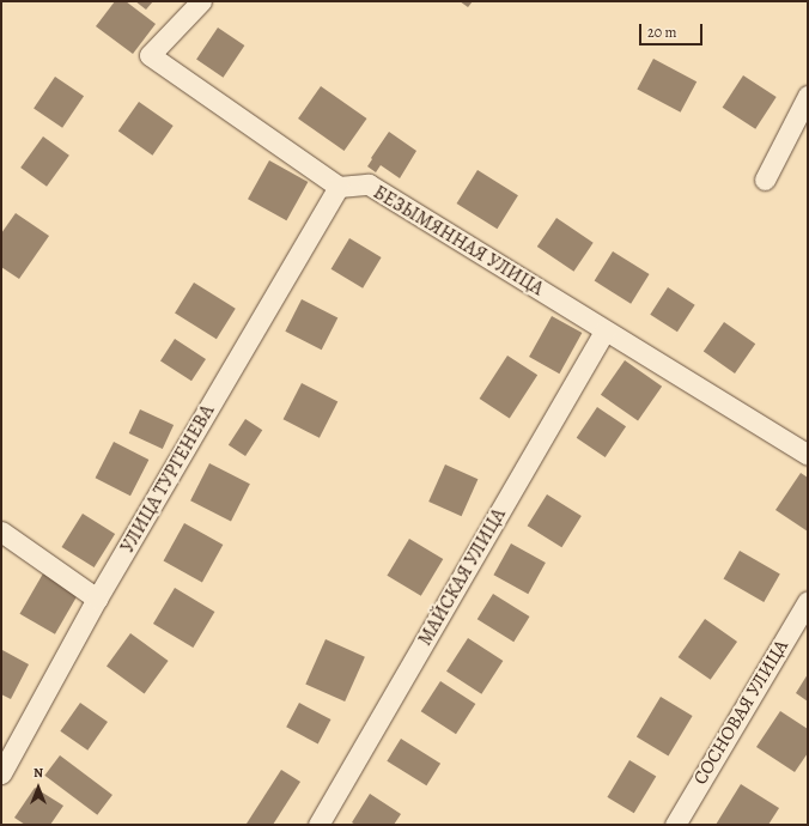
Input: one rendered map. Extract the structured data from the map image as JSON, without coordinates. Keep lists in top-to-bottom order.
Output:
{
  "streets": {
    "street": [
      "БЕЗЫМЯННАЯ УЛИЦА",
      "УЛИЦА ТУРГЕНЕВА",
      "МАЙСКАЯ УЛИЦА",
      "СОСНОВАЯ УЛИЦА"
    ]
  },
  "crossings": [
    ["БЕЗЫМЯННАЯ УЛИЦА", "УЛИЦА ТУРГЕНЕВА"],
    ["БЕЗЫМЯННАЯ УЛИЦА", "МАЙСКАЯ УЛИЦА"]
  ],
  "scale_bar": "20 m",
  "north": "top"
}
